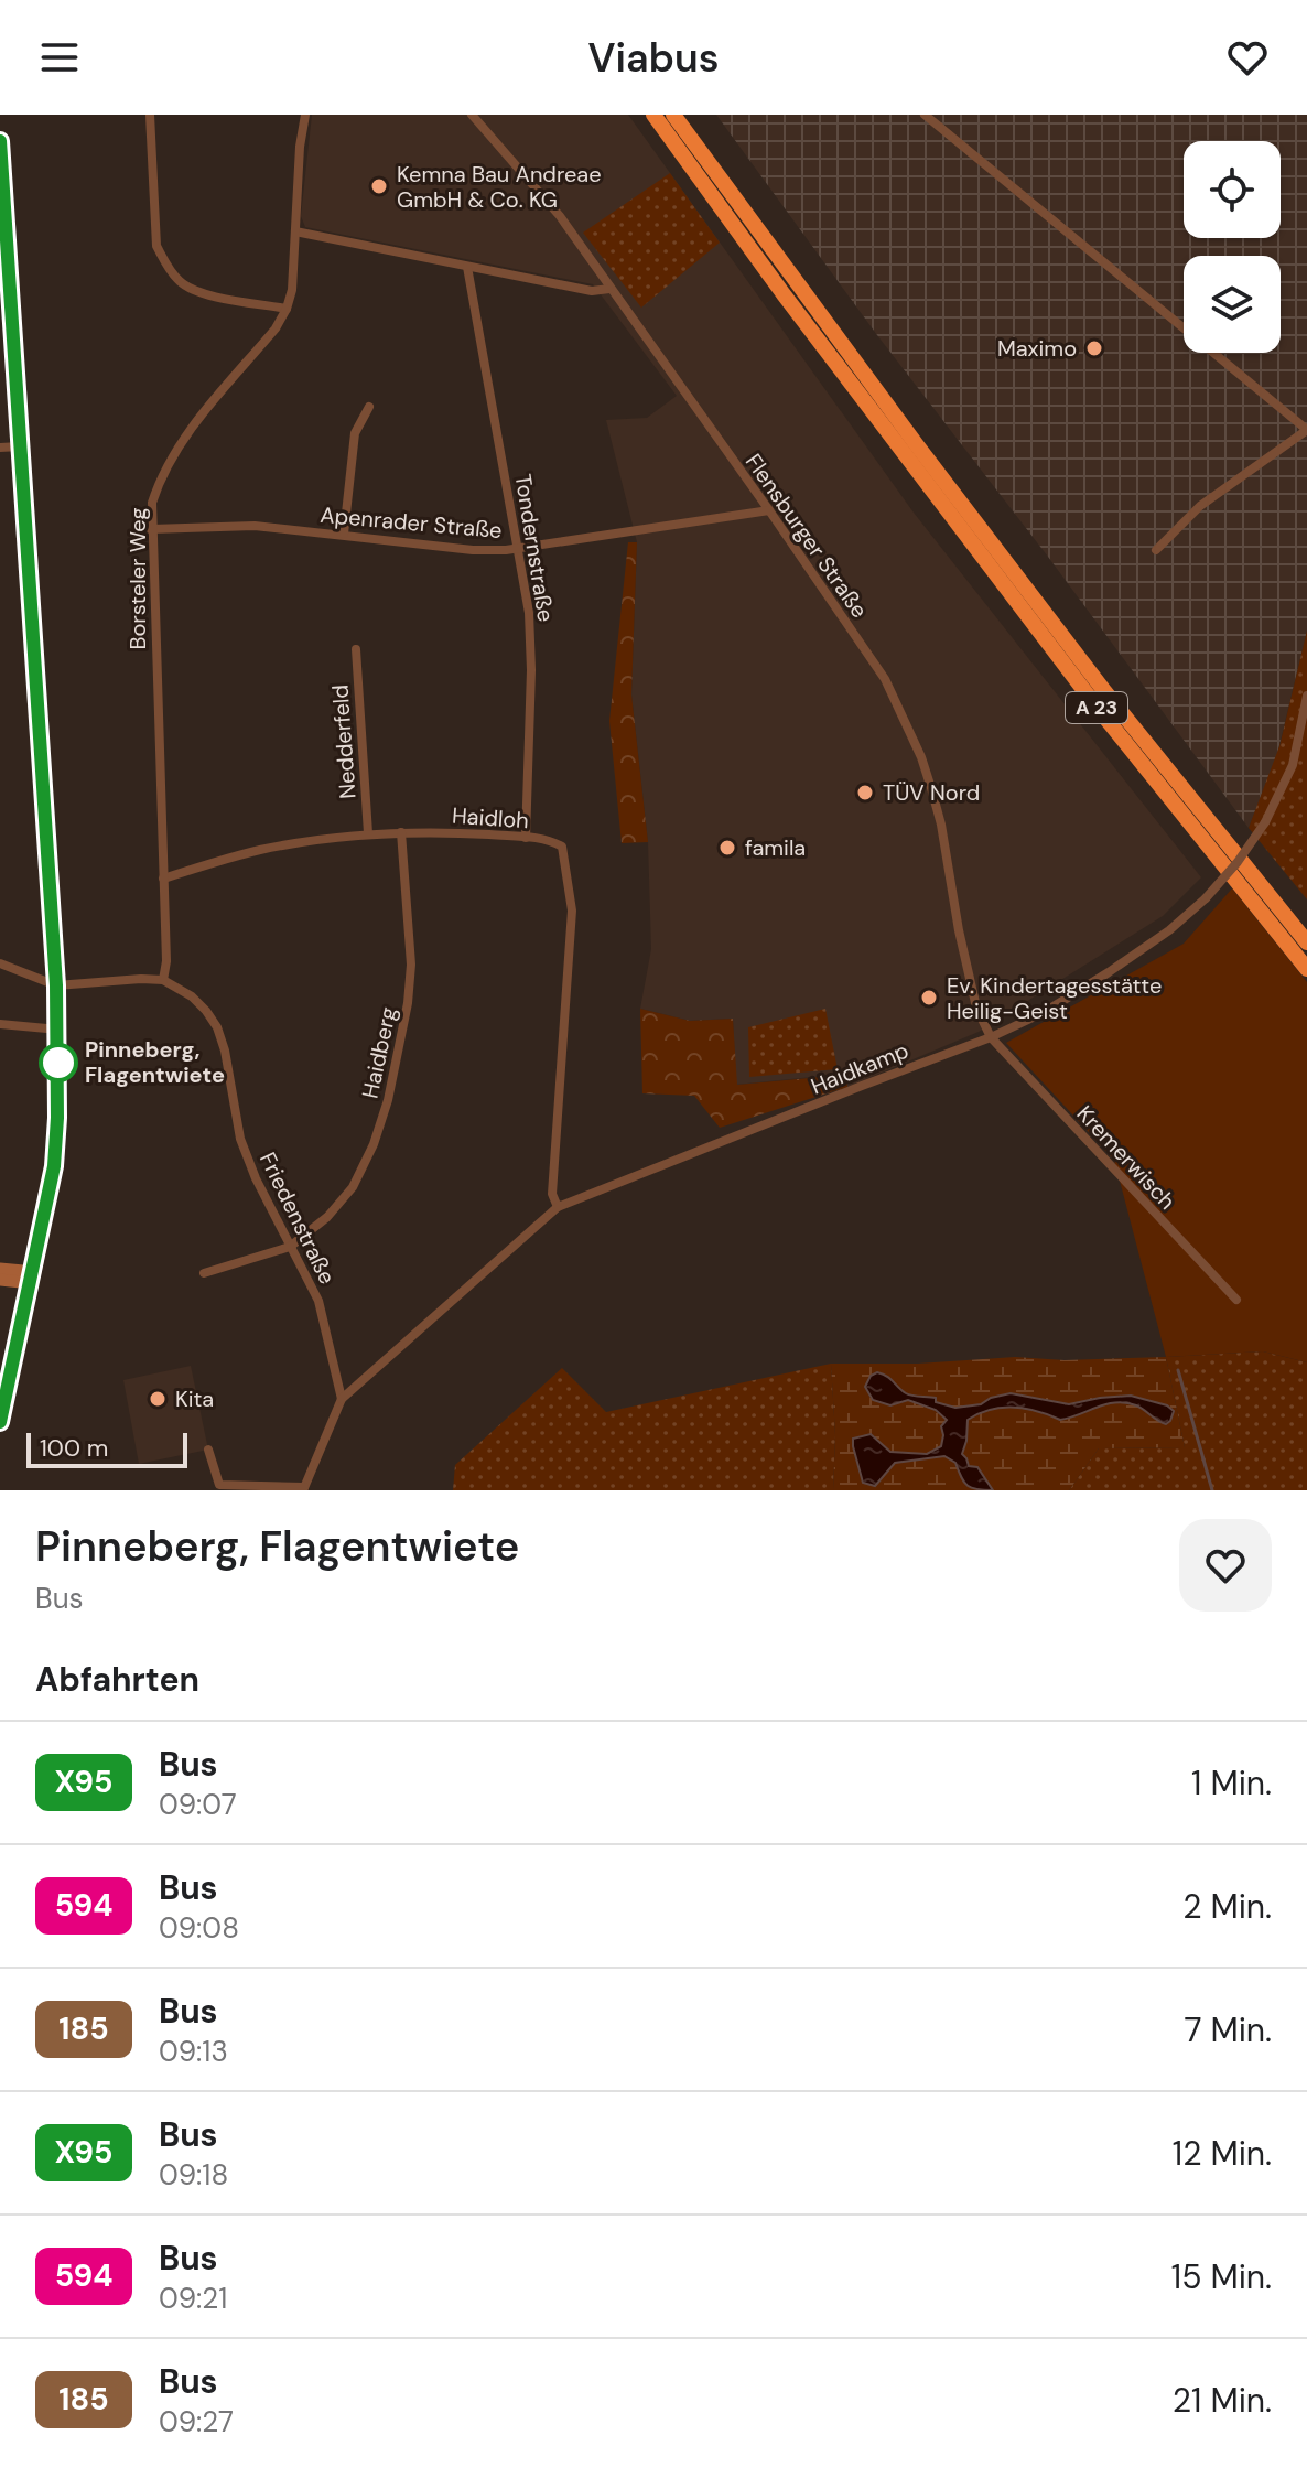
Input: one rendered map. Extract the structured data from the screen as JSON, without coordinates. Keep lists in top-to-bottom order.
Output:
{
  "streets": {
    "highway": ["A 23"],
    "street": [
      "Apenrader Straße",
      "Flensburger Straße",
      "Tondernstraße",
      "Borsteler Weg",
      "Nedderfeld",
      "Haidloh",
      "Haidberg",
      "Haidkamp",
      "Kremerwisch",
      "Friedenstraße"
    ]
  },
  "crossings": [
    ["Apenrader Straße", "Flensburger Straße"],
    ["Apenrader Straße", "Tondernstraße"],
    ["Apenrader Straße", "Borsteler Weg"],
    ["Flensburger Straße", "Haidkamp"],
    ["Flensburger Straße", "Kremerwisch"],
    ["Tondernstraße", "Haidloh"],
    ["Borsteler Weg", "Haidloh"],
    ["Borsteler Weg", "Friedenstraße"],
    ["Nedderfeld", "Haidloh"],
    ["Haidloh", "Haidberg"],
    ["Haidloh", "Haidkamp"],
    ["Haidberg", "Friedenstraße"],
    ["Haidkamp", "Kremerwisch"],
    ["Haidkamp", "Friedenstraße"]
  ],
  "places": [
    "Kemna Bau Andreae GmbH & Co. KG",
    "Maximo",
    "TÜV Nord",
    "famila",
    "Ev. Kindertagesstätte Heilig-Geist",
    "Pinneberg, Flagentwiete",
    "Kita"
  ],
  "lines": ["bus line X95"],
  "scale_bar": "100 m",
  "page": {
    "header": "Viabus",
    "scale": "100 m",
    "heading": [
      ["Pinneberg, Flagentwiete", "Bus"],
      "Abfahrten"
    ],
    "list": [
      {
        "mark": "X95",
        "name": "Bus",
        "note": "09:07",
        "value": "1 Min."
      },
      {
        "mark": "594",
        "name": "Bus",
        "note": "09:08",
        "value": "2 Min."
      },
      {
        "mark": "185",
        "name": "Bus",
        "note": "09:13",
        "value": "7 Min."
      },
      {
        "mark": "X95",
        "name": "Bus",
        "note": "09:18",
        "value": "12 Min."
      },
      {
        "mark": "594",
        "name": "Bus",
        "note": "09:21",
        "value": "15 Min."
      },
      {
        "mark": "185",
        "name": "Bus",
        "note": "09:27",
        "value": "21 Min."
      }
    ]
  }
}
